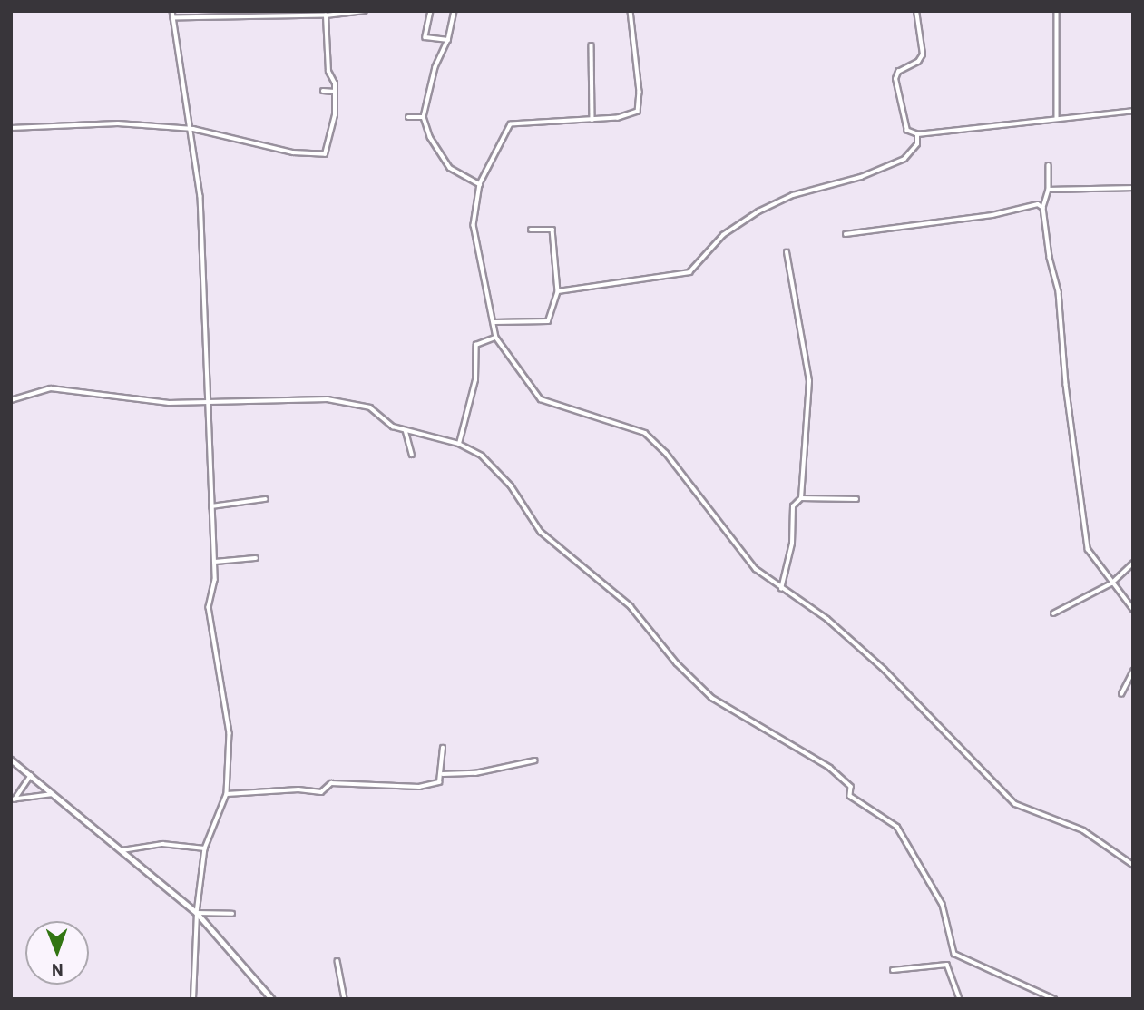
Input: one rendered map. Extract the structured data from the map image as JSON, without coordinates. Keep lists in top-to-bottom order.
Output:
{
  "north": "bottom"
}
